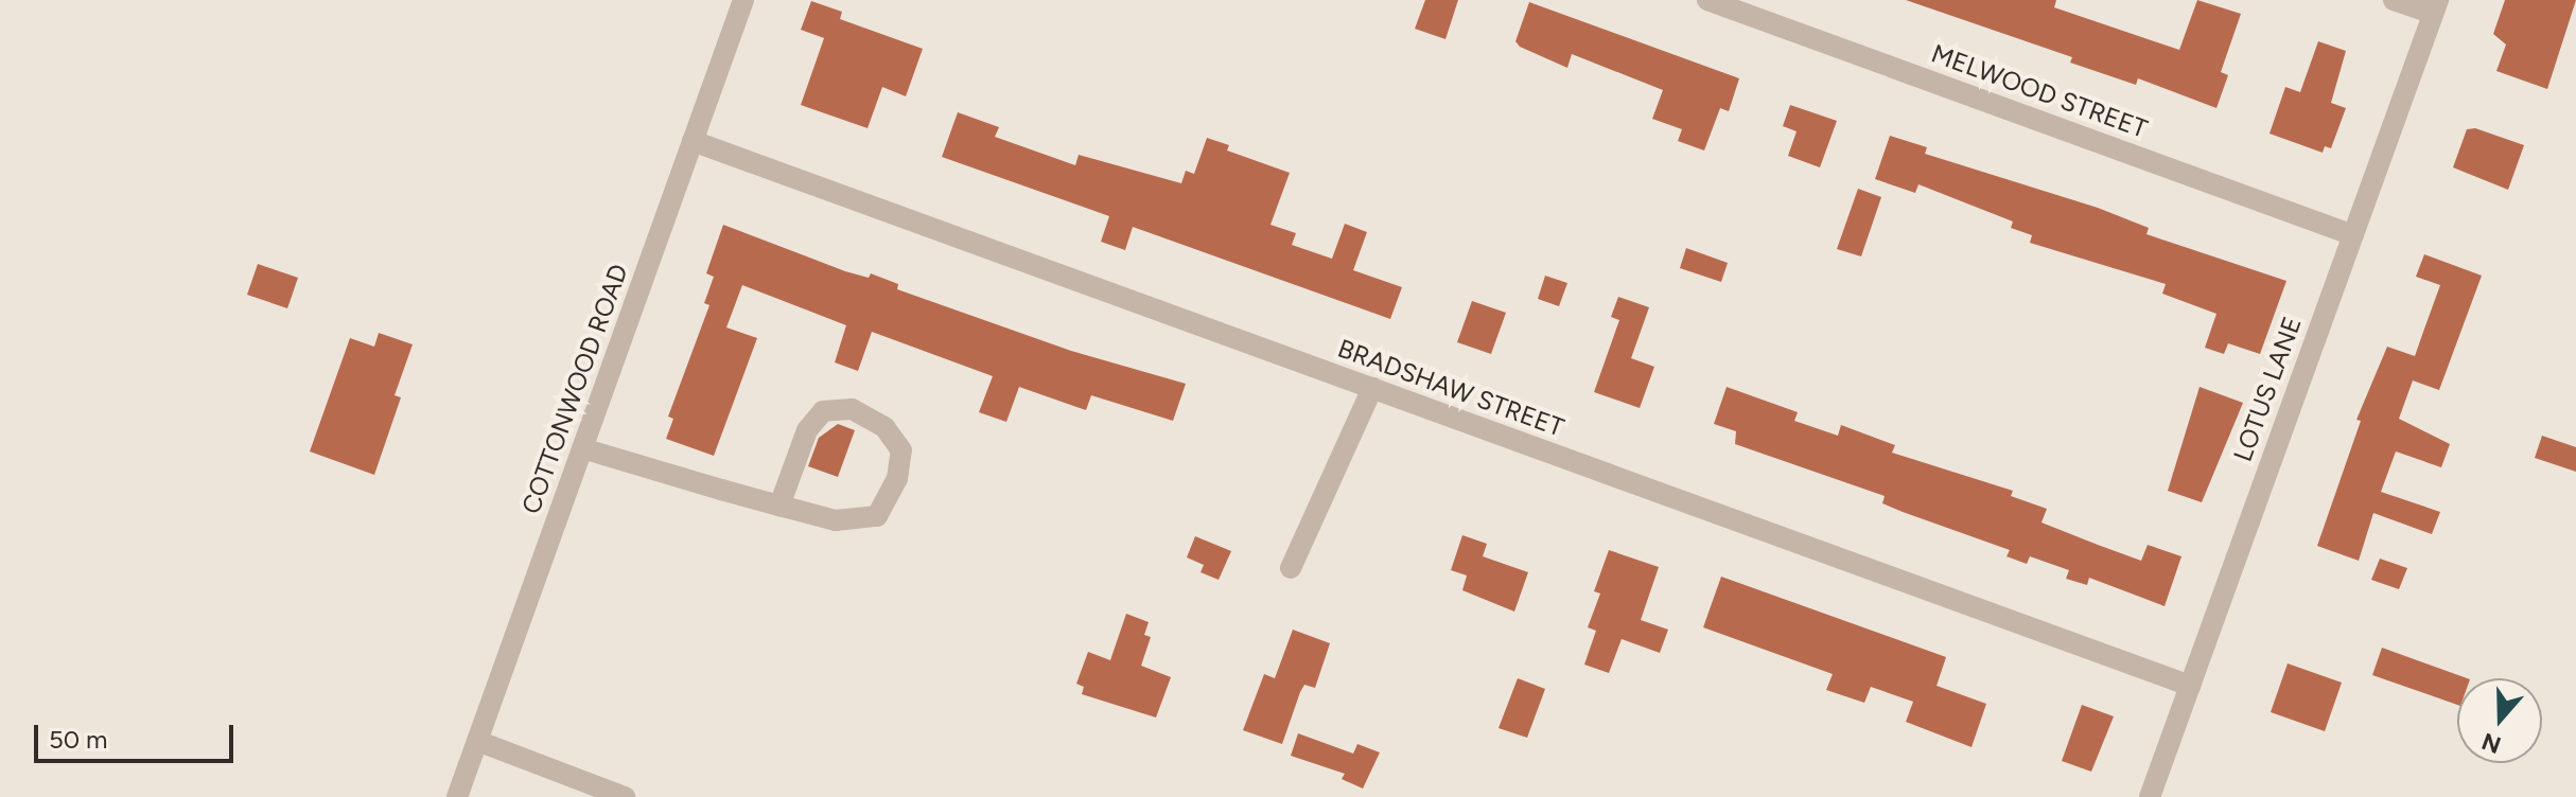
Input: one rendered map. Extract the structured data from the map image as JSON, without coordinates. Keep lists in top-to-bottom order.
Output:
{
  "streets": {
    "street": [
      "MELWOOD STREET",
      "BRADSHAW STREET",
      "COTTONWOOD ROAD",
      "LOTUS LANE"
    ]
  },
  "crossings": [
    ["MELWOOD STREET", "LOTUS LANE"],
    ["BRADSHAW STREET", "COTTONWOOD ROAD"],
    ["BRADSHAW STREET", "LOTUS LANE"]
  ],
  "scale_bar": "50 m",
  "north": "bottom"
}
